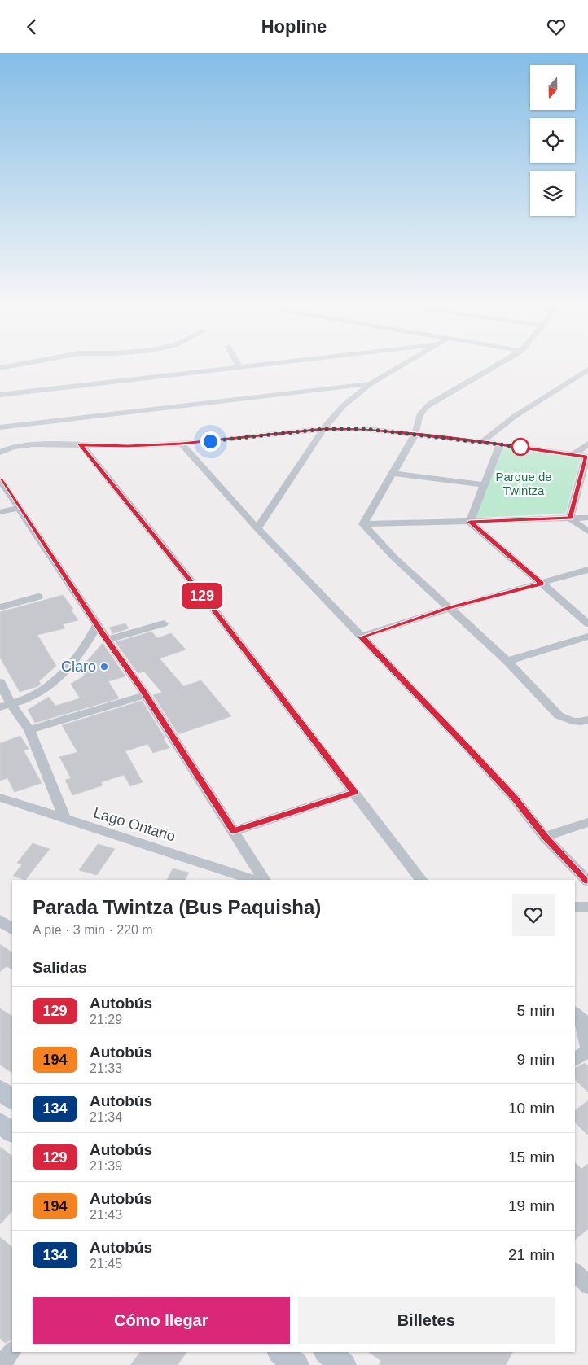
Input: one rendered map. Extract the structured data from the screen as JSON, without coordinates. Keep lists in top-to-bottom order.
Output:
{
  "streets": {
    "street": ["Lago Ontario"]
  },
  "parks": ["Parque de Twintza"],
  "places": ["Claro"],
  "lines": ["bus line 129"],
  "north": "bottom",
  "page": {
    "header": "Hopline",
    "on_map": "129",
    "heading": [
      ["Parada Twintza (Bus Paquisha)", "A pie · 3 min · 220 m"],
      "Salidas"
    ],
    "list": [
      {
        "mark": "129",
        "name": "Autobús",
        "note": "21:29",
        "value": "5 min"
      },
      {
        "mark": "194",
        "name": "Autobús",
        "note": "21:33",
        "value": "9 min"
      },
      {
        "mark": "134",
        "name": "Autobús",
        "note": "21:34",
        "value": "10 min"
      },
      {
        "mark": "129",
        "name": "Autobús",
        "note": "21:39",
        "value": "15 min"
      },
      {
        "mark": "194",
        "name": "Autobús",
        "note": "21:43",
        "value": "19 min"
      },
      {
        "mark": "134",
        "name": "Autobús",
        "note": "21:45",
        "value": "21 min"
      }
    ],
    "buttons": ["Cómo llegar", "Billetes"]
  }
}
